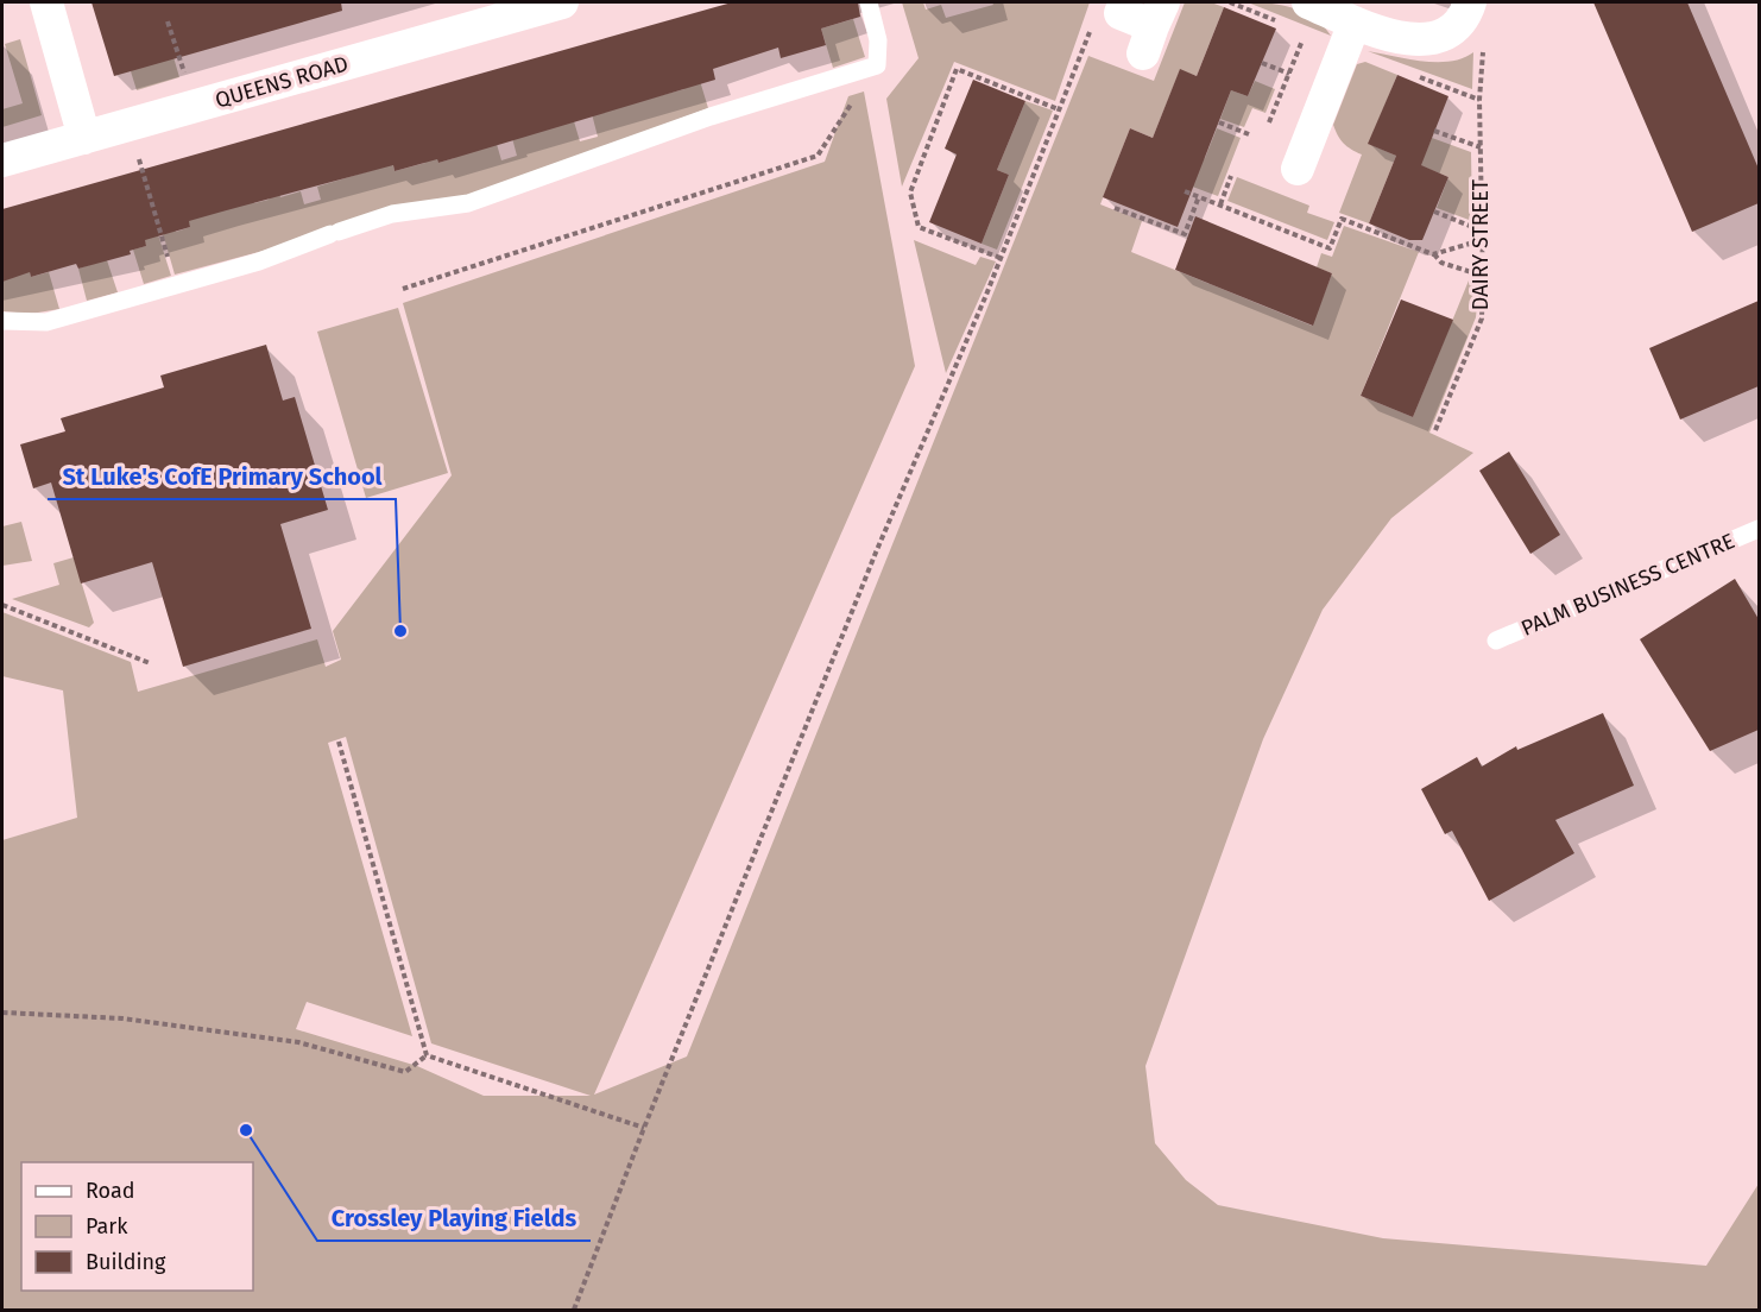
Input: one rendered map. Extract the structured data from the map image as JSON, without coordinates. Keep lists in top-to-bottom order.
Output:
{
  "streets": {
    "street": ["QUEENS ROAD"],
    "lane": ["PALM BUSINESS CENTRE"],
    "path": ["DAIRY STREET"]
  },
  "places": ["St Luke's CofE Primary School", "Crossley Playing Fields"],
  "legend": ["Road", "Park", "Building"]
}
